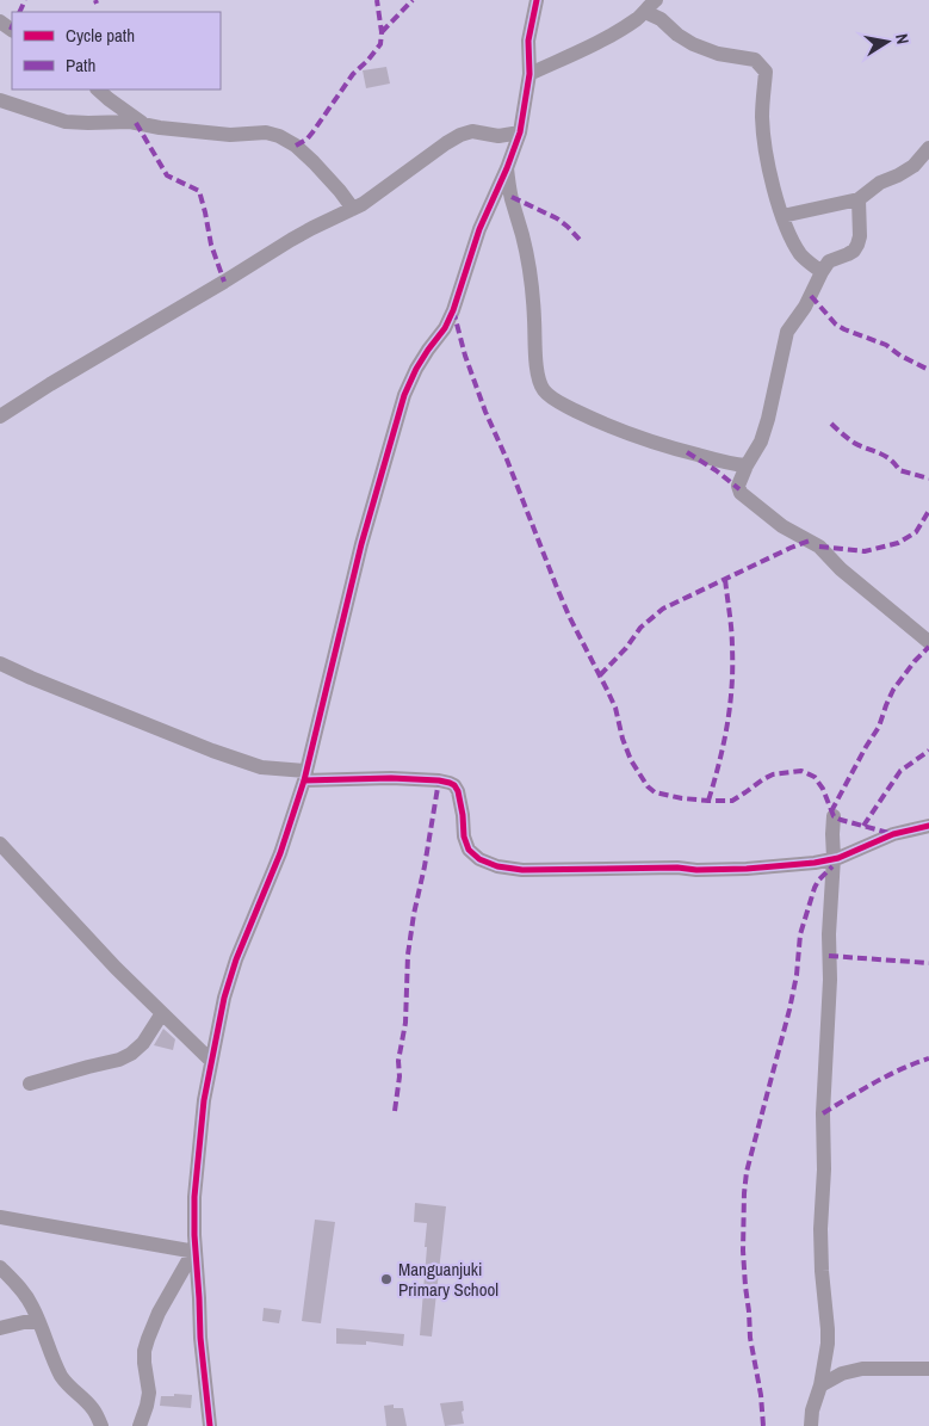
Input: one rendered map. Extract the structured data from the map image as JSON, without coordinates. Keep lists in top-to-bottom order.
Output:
{
  "places": ["Manguanjuki Primary School"],
  "legend": ["Cycle path", "Path"],
  "north": "right"
}
